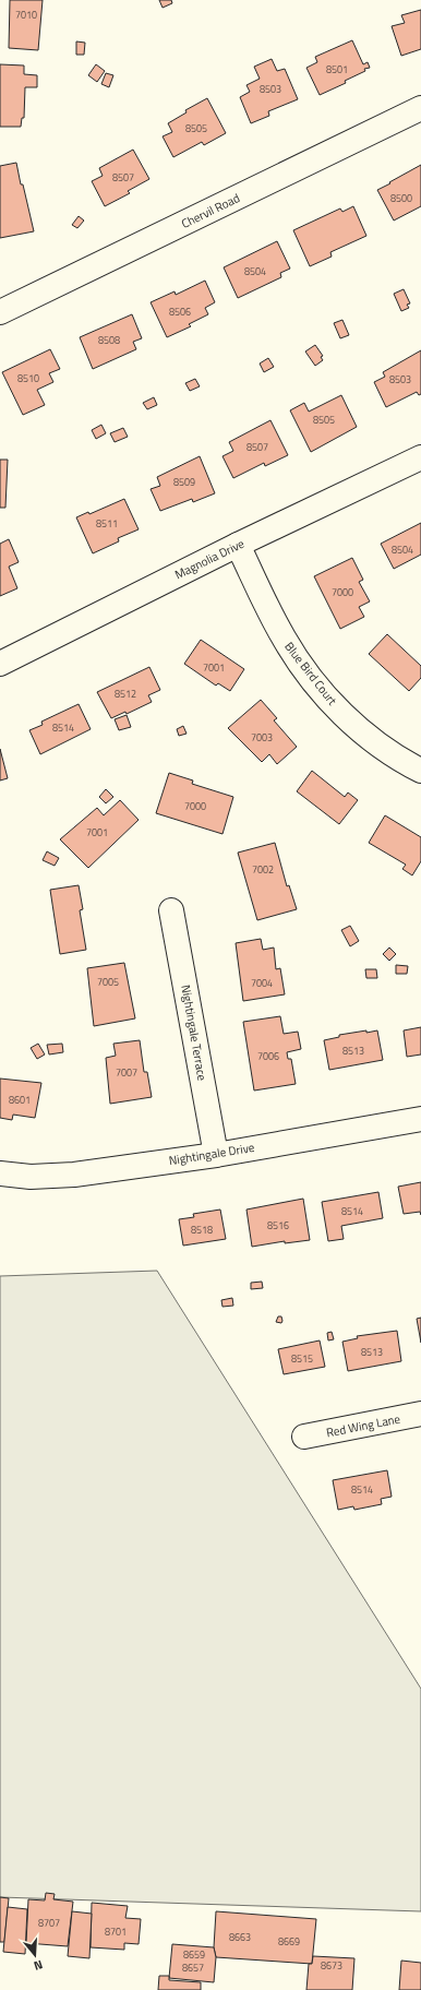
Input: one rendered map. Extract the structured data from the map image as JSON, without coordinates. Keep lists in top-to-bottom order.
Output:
{
  "streets": {
    "street": [
      "Chervil Road",
      "Magnolia Drive",
      "Blue Bird Court",
      "Nightingale Terrace",
      "Nightingale Drive",
      "Red Wing Lane"
    ]
  },
  "crossings": [
    ["Magnolia Drive", "Blue Bird Court"],
    ["Nightingale Terrace", "Nightingale Drive"]
  ],
  "house_numbers": [
    "7010",
    "8501",
    "8503",
    "8505",
    "8507",
    "8500",
    "8504",
    "8506",
    "8508",
    "8510",
    "8503",
    "8505",
    "8507",
    "8509",
    "8511",
    "8504",
    "7000",
    "7001",
    "8512",
    "8514",
    "7003",
    "7000",
    "7001",
    "7002",
    "7005",
    "7004",
    "8513",
    "7006",
    "7007",
    "8601",
    "8514",
    "8516",
    "8518",
    "8513",
    "8515",
    "8514",
    "8707",
    "8701",
    "8663",
    "8669",
    "8659",
    "8673",
    "8657"
  ],
  "north": "bottom"
}
